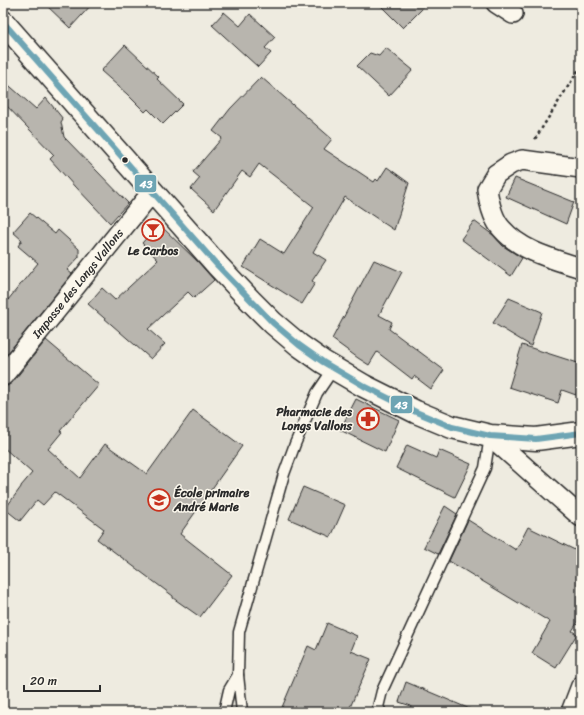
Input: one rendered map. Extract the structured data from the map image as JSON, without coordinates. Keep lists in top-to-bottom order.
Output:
{
  "streets": {
    "street": ["Impasse des Longs Vallons"]
  },
  "places": {
    "bar": ["Le Carbos"],
    "pharmacy": ["Pharmacie des Longs Vallons"],
    "school or university": ["École primaire André Marie"]
  },
  "lines": ["transit line 43"],
  "scale_bar": "20 m"
}
